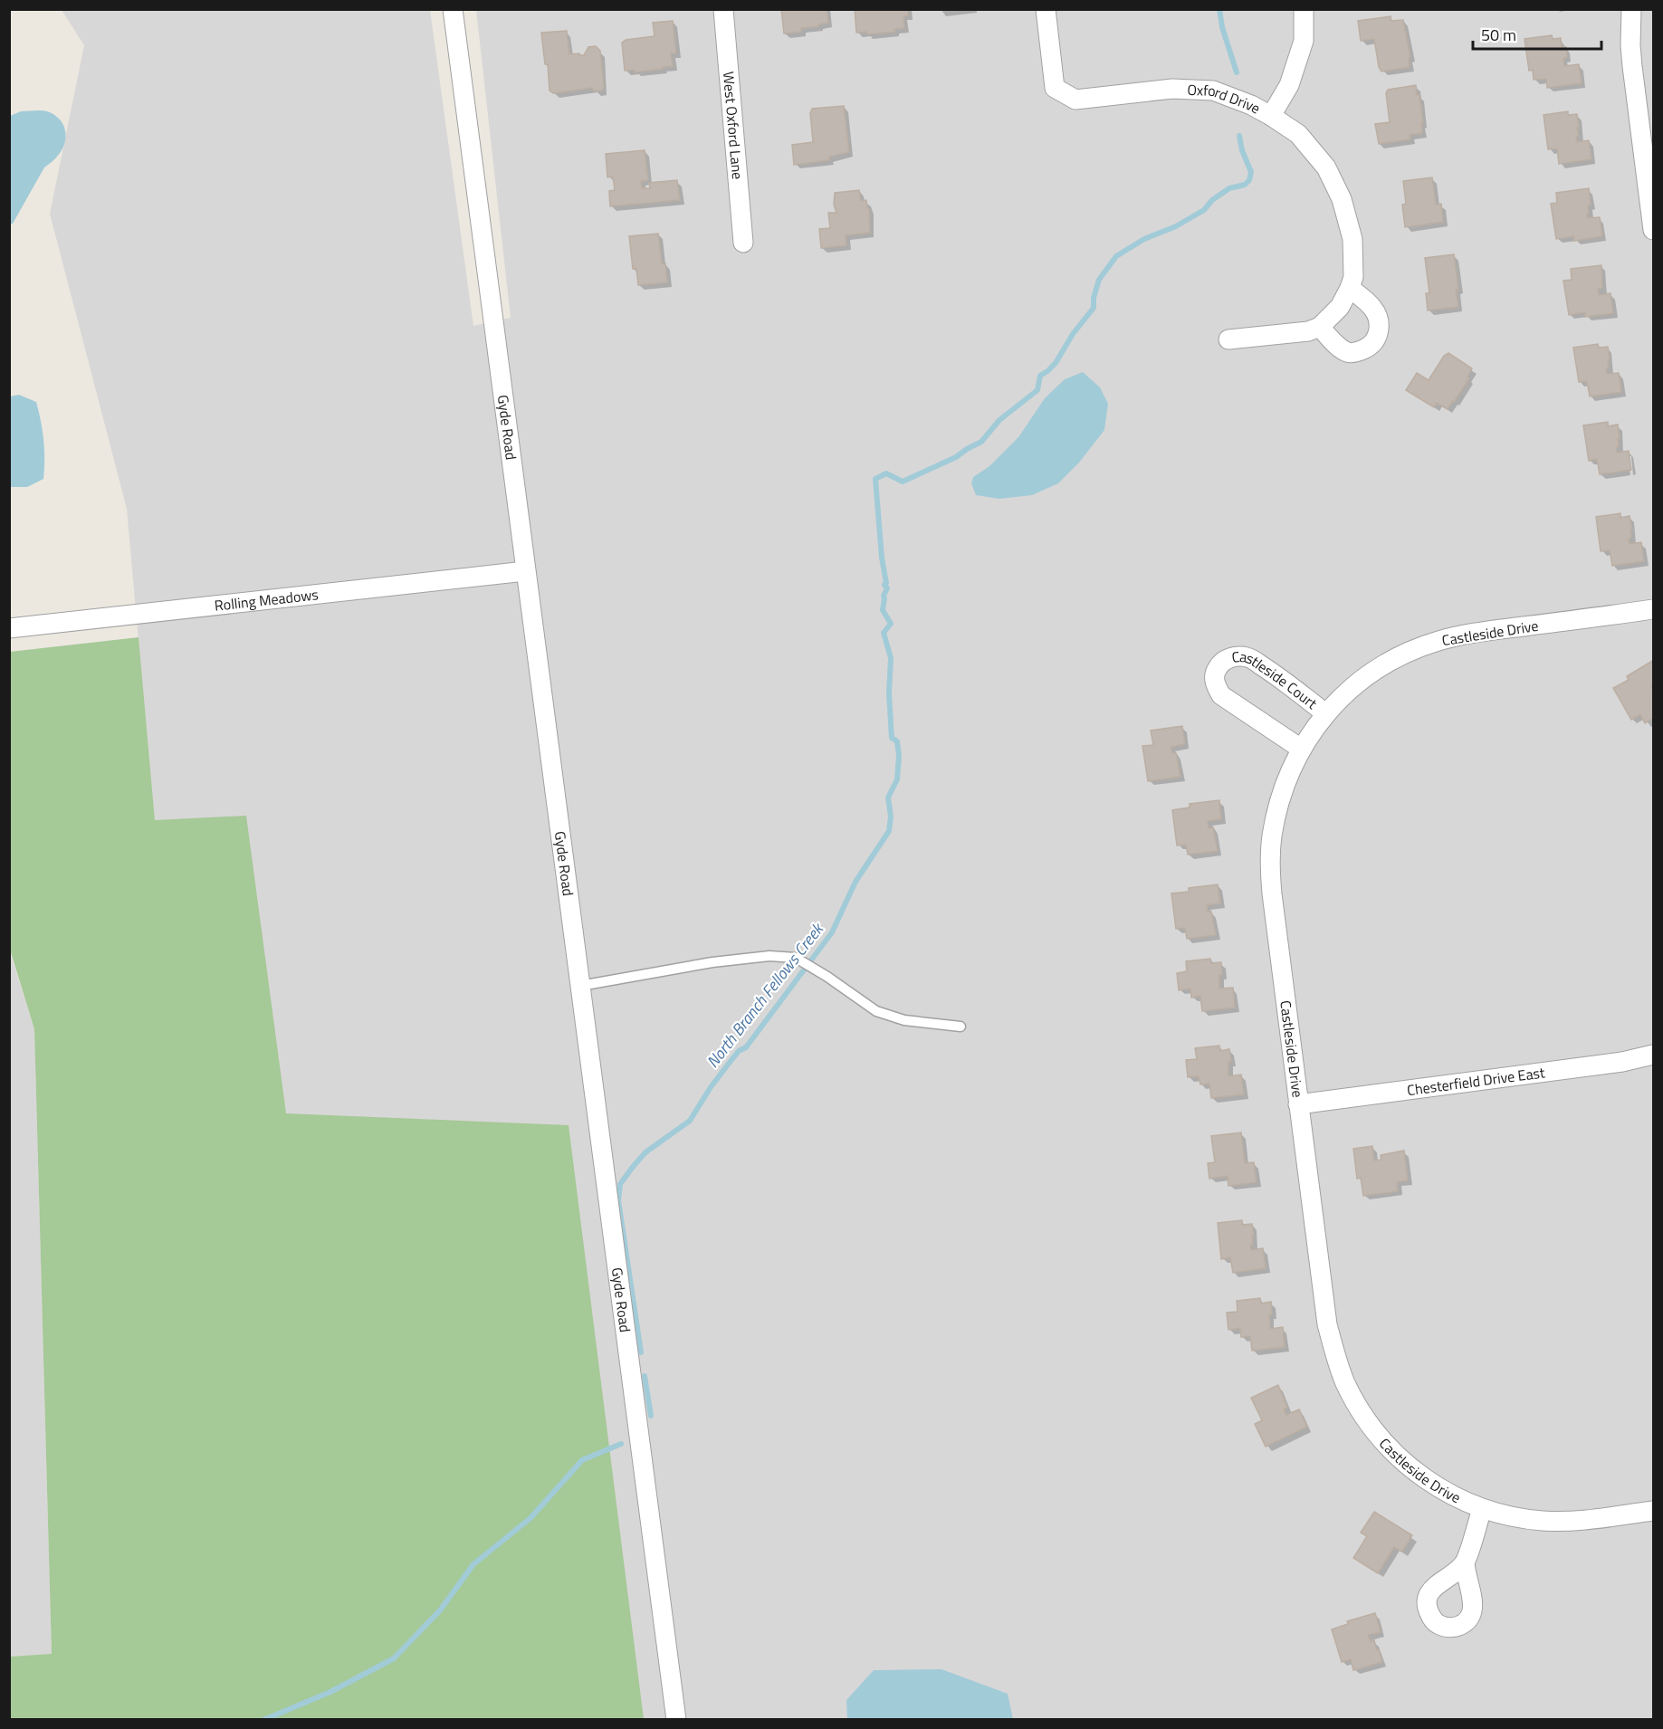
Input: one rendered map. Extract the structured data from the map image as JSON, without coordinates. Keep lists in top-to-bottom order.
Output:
{
  "streets": {
    "street": [
      "Oxford Drive",
      "West Oxford Lane",
      "Gyde Road",
      "Rolling Meadows",
      "Castleside Drive",
      "Castleside Court",
      "Chesterfield Drive East"
    ]
  },
  "crossings": [
    ["Gyde Road", "Rolling Meadows"],
    ["Castleside Drive", "Castleside Court"],
    ["Castleside Drive", "Chesterfield Drive East"]
  ],
  "water": ["North Branch Fellows Creek"],
  "scale_bar": "50 m"
}
